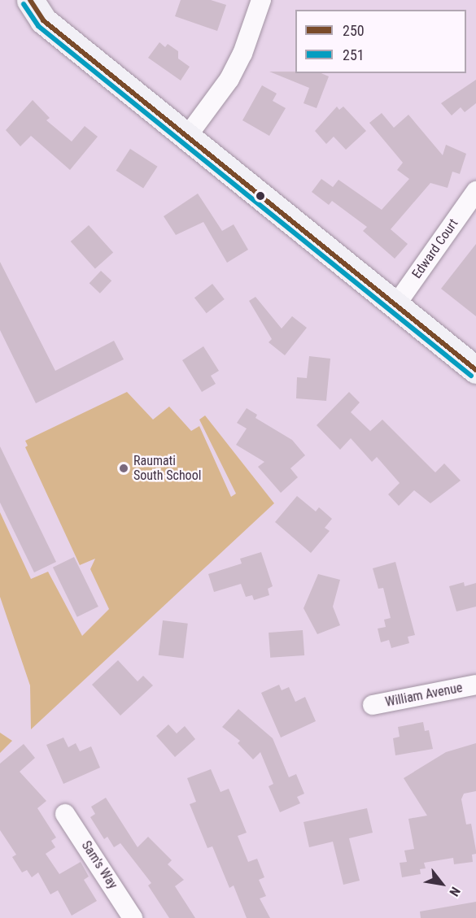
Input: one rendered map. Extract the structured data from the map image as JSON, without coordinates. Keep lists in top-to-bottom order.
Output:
{
  "streets": {
    "street": ["Edward Court", "William Avenue", "Sam's Way"]
  },
  "places": ["Raumati South School"],
  "lines": ["transit line 250", "transit line 251"],
  "legend": ["250", "251"],
  "north": "bottom right"
}
